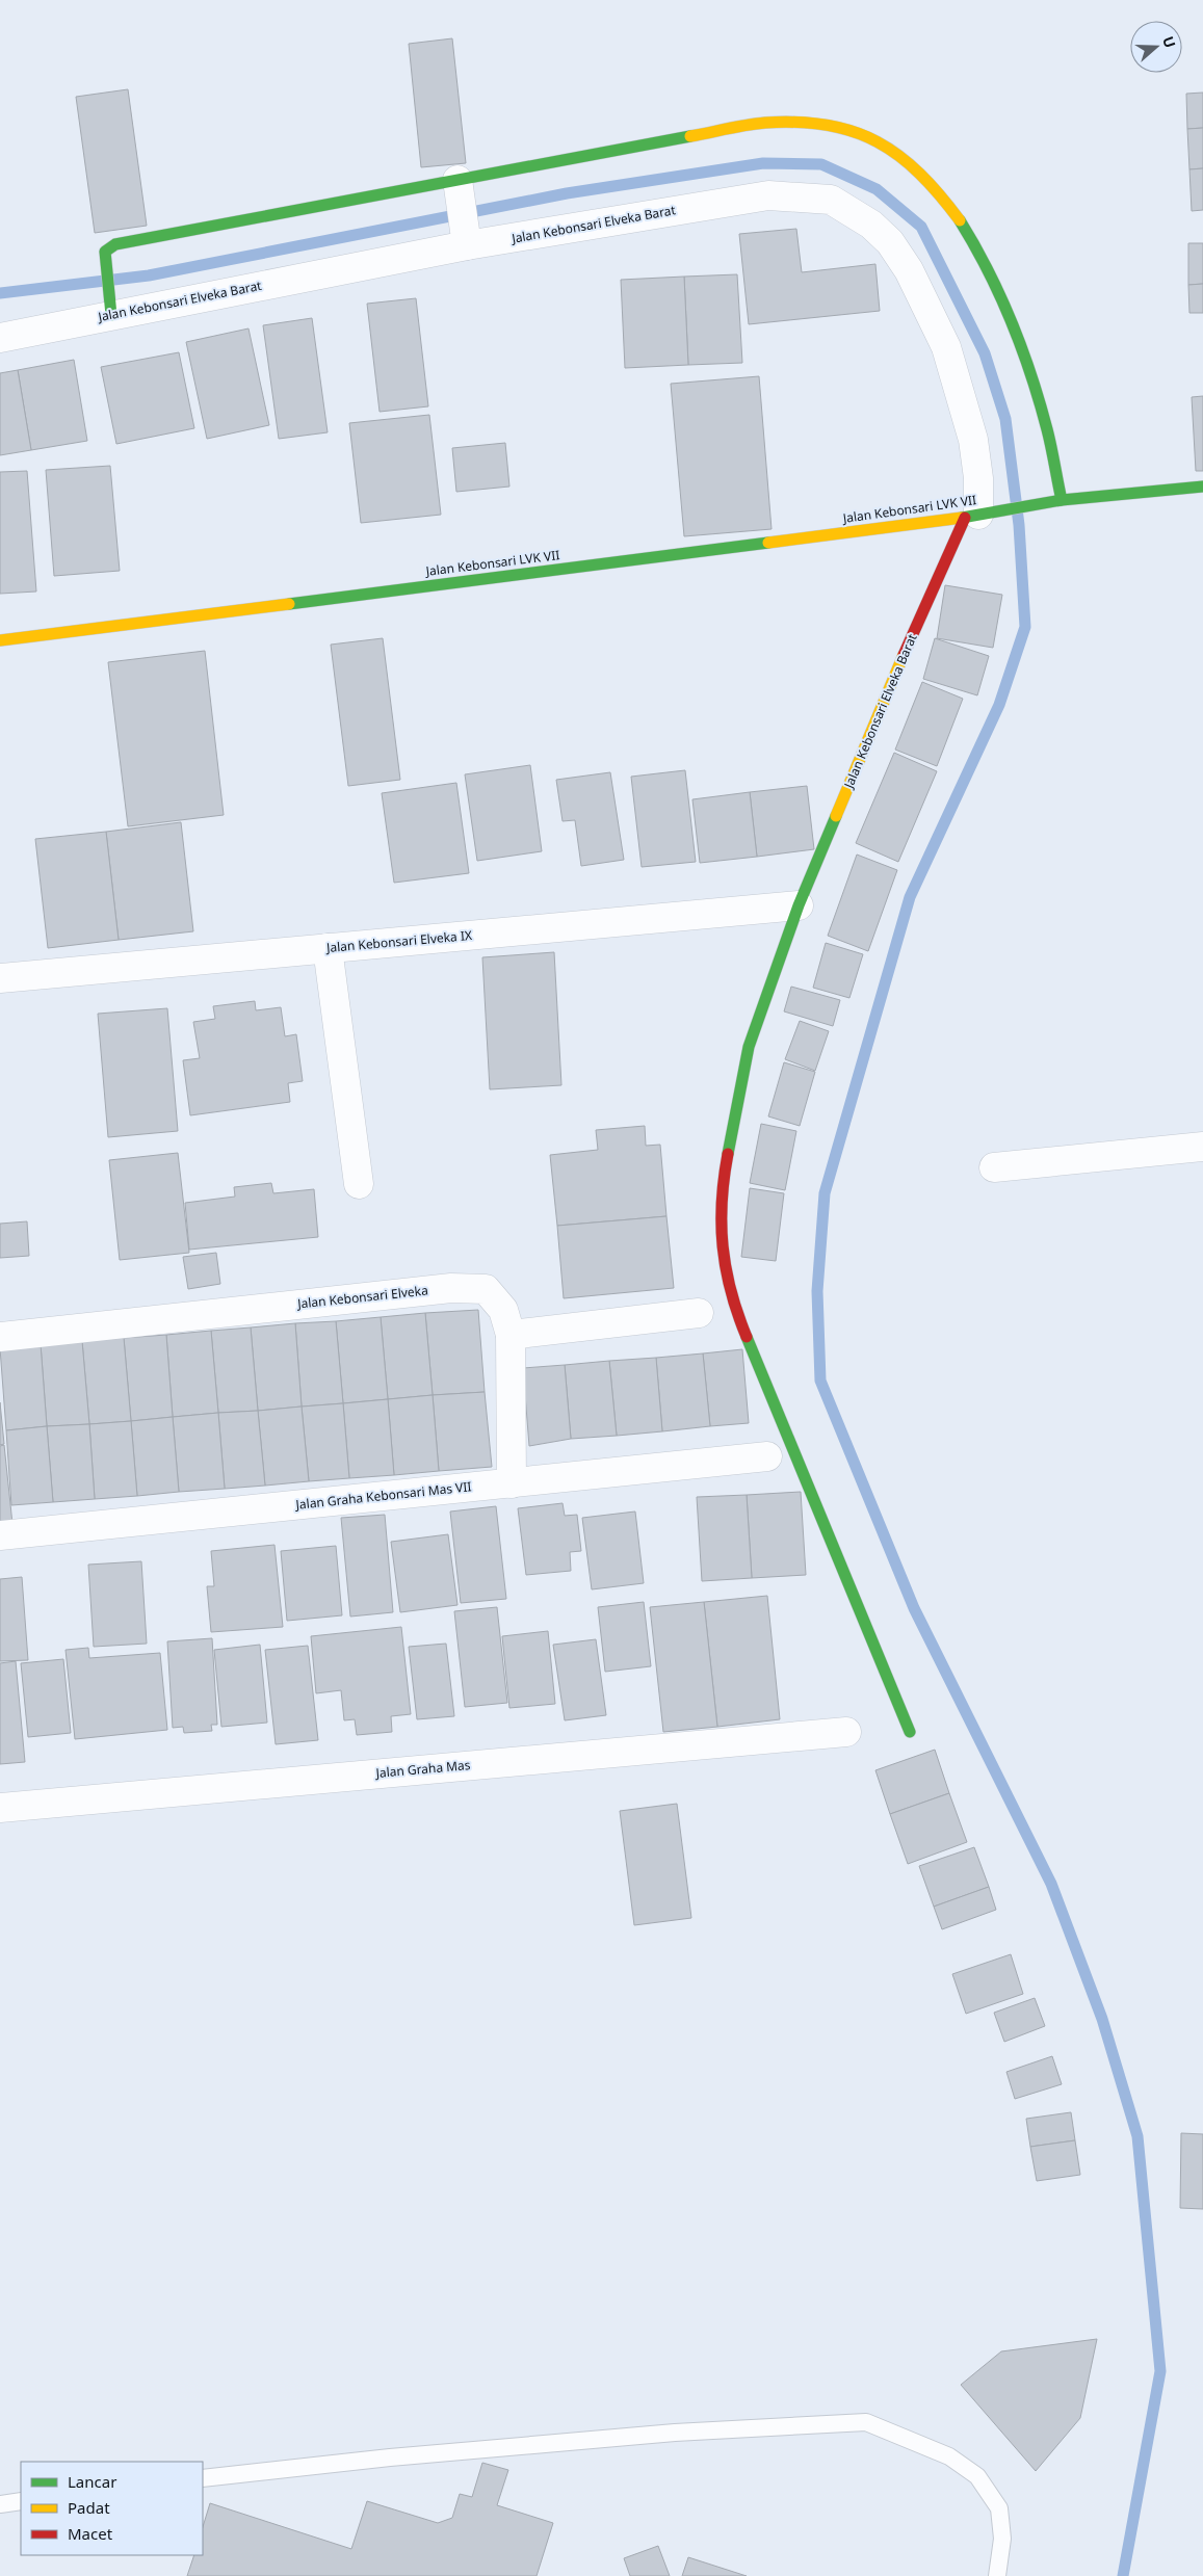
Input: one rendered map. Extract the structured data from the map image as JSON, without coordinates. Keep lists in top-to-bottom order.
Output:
{
  "streets": {
    "street": [
      "Jalan Kebonsari Elveka Barat",
      "Jalan Kebonsari LVK VII",
      "Jalan Kebonsari Elveka IX",
      "Jalan Kebonsari Elveka",
      "Jalan Graha Kebonsari Mas VII",
      "Jalan Graha Mas"
    ]
  },
  "crossings": [
    ["Jalan Kebonsari Elveka Barat", "Jalan Kebonsari LVK VII"],
    ["Jalan Kebonsari Elveka Barat", "Jalan Kebonsari Elveka IX"],
    ["Jalan Kebonsari Elveka", "Jalan Graha Kebonsari Mas VII"]
  ],
  "legend": ["Lancar", "Padat", "Macet"],
  "north": "right"
}
